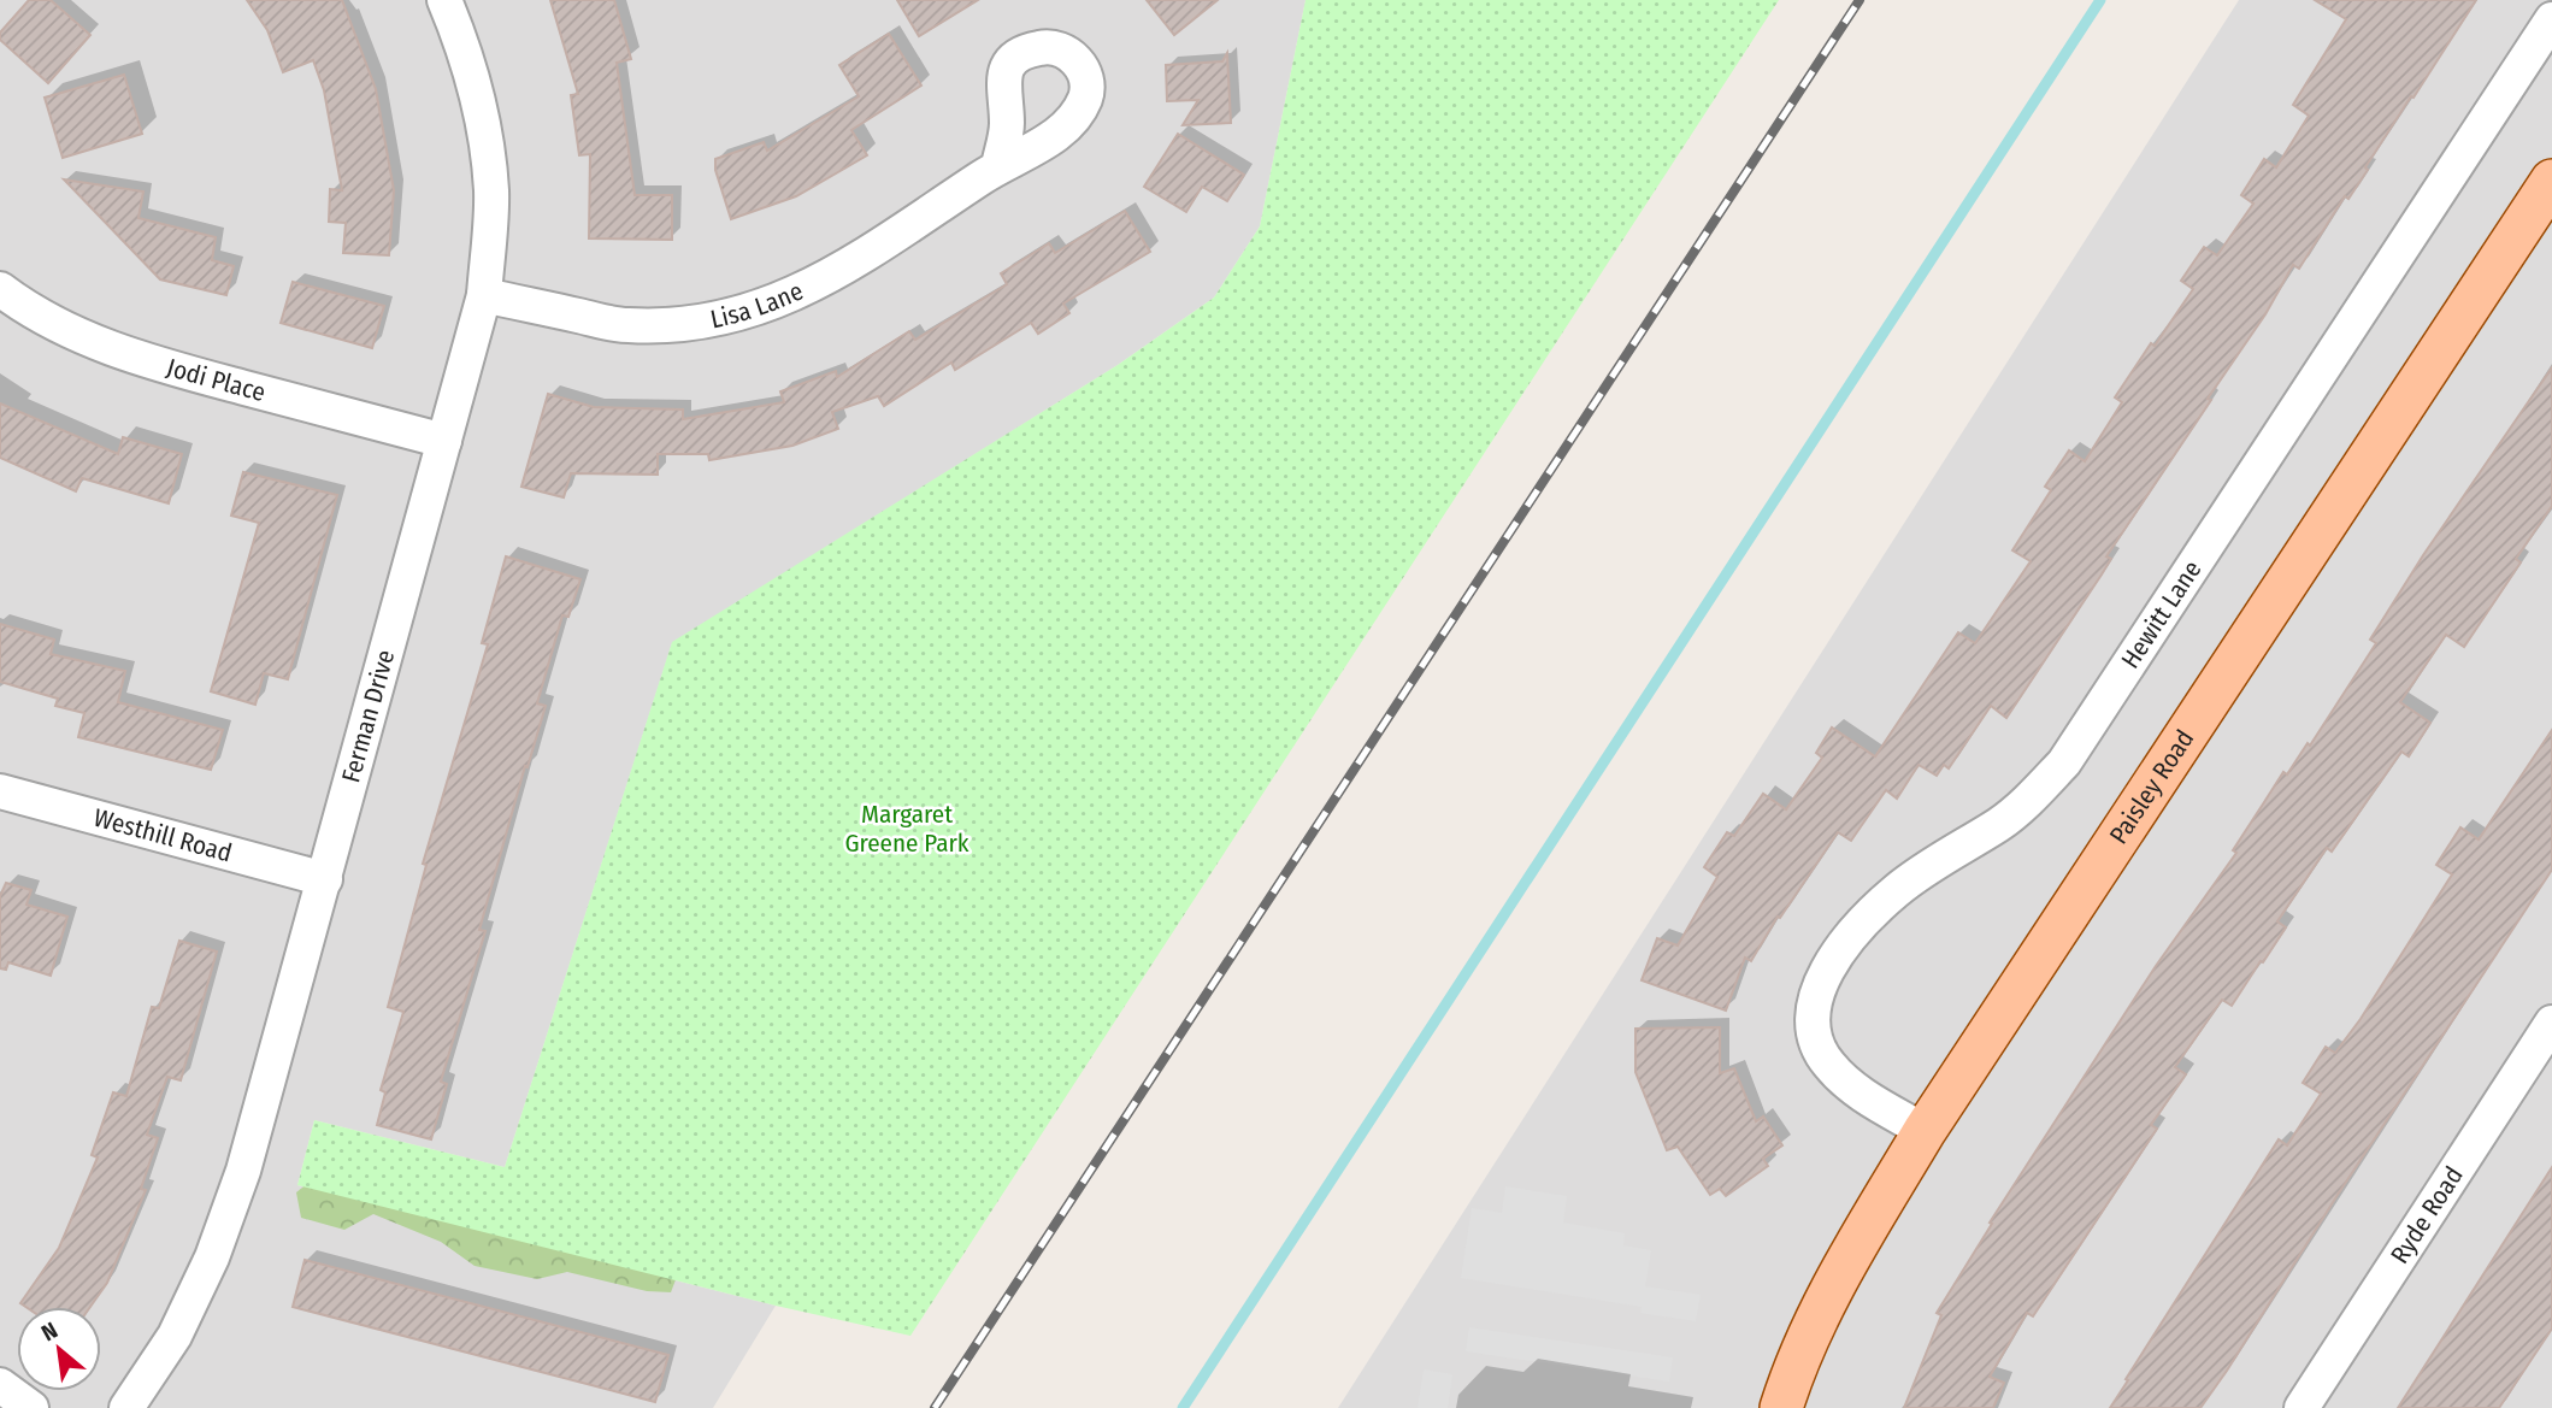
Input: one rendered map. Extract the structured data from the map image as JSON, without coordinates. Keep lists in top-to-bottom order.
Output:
{
  "streets": {
    "main road": ["Paisley Road"],
    "street": [
      "Lisa Lane",
      "Jodi Place",
      "Hewitt Lane",
      "Ferman Drive",
      "Westhill Road",
      "Ryde Road"
    ]
  },
  "crossings": [
    ["Lisa Lane", "Ferman Drive"],
    ["Jodi Place", "Ferman Drive"],
    ["Hewitt Lane", "Paisley Road"],
    ["Ferman Drive", "Westhill Road"]
  ],
  "parks": ["Margaret Greene Park"],
  "north": "top left"
}
